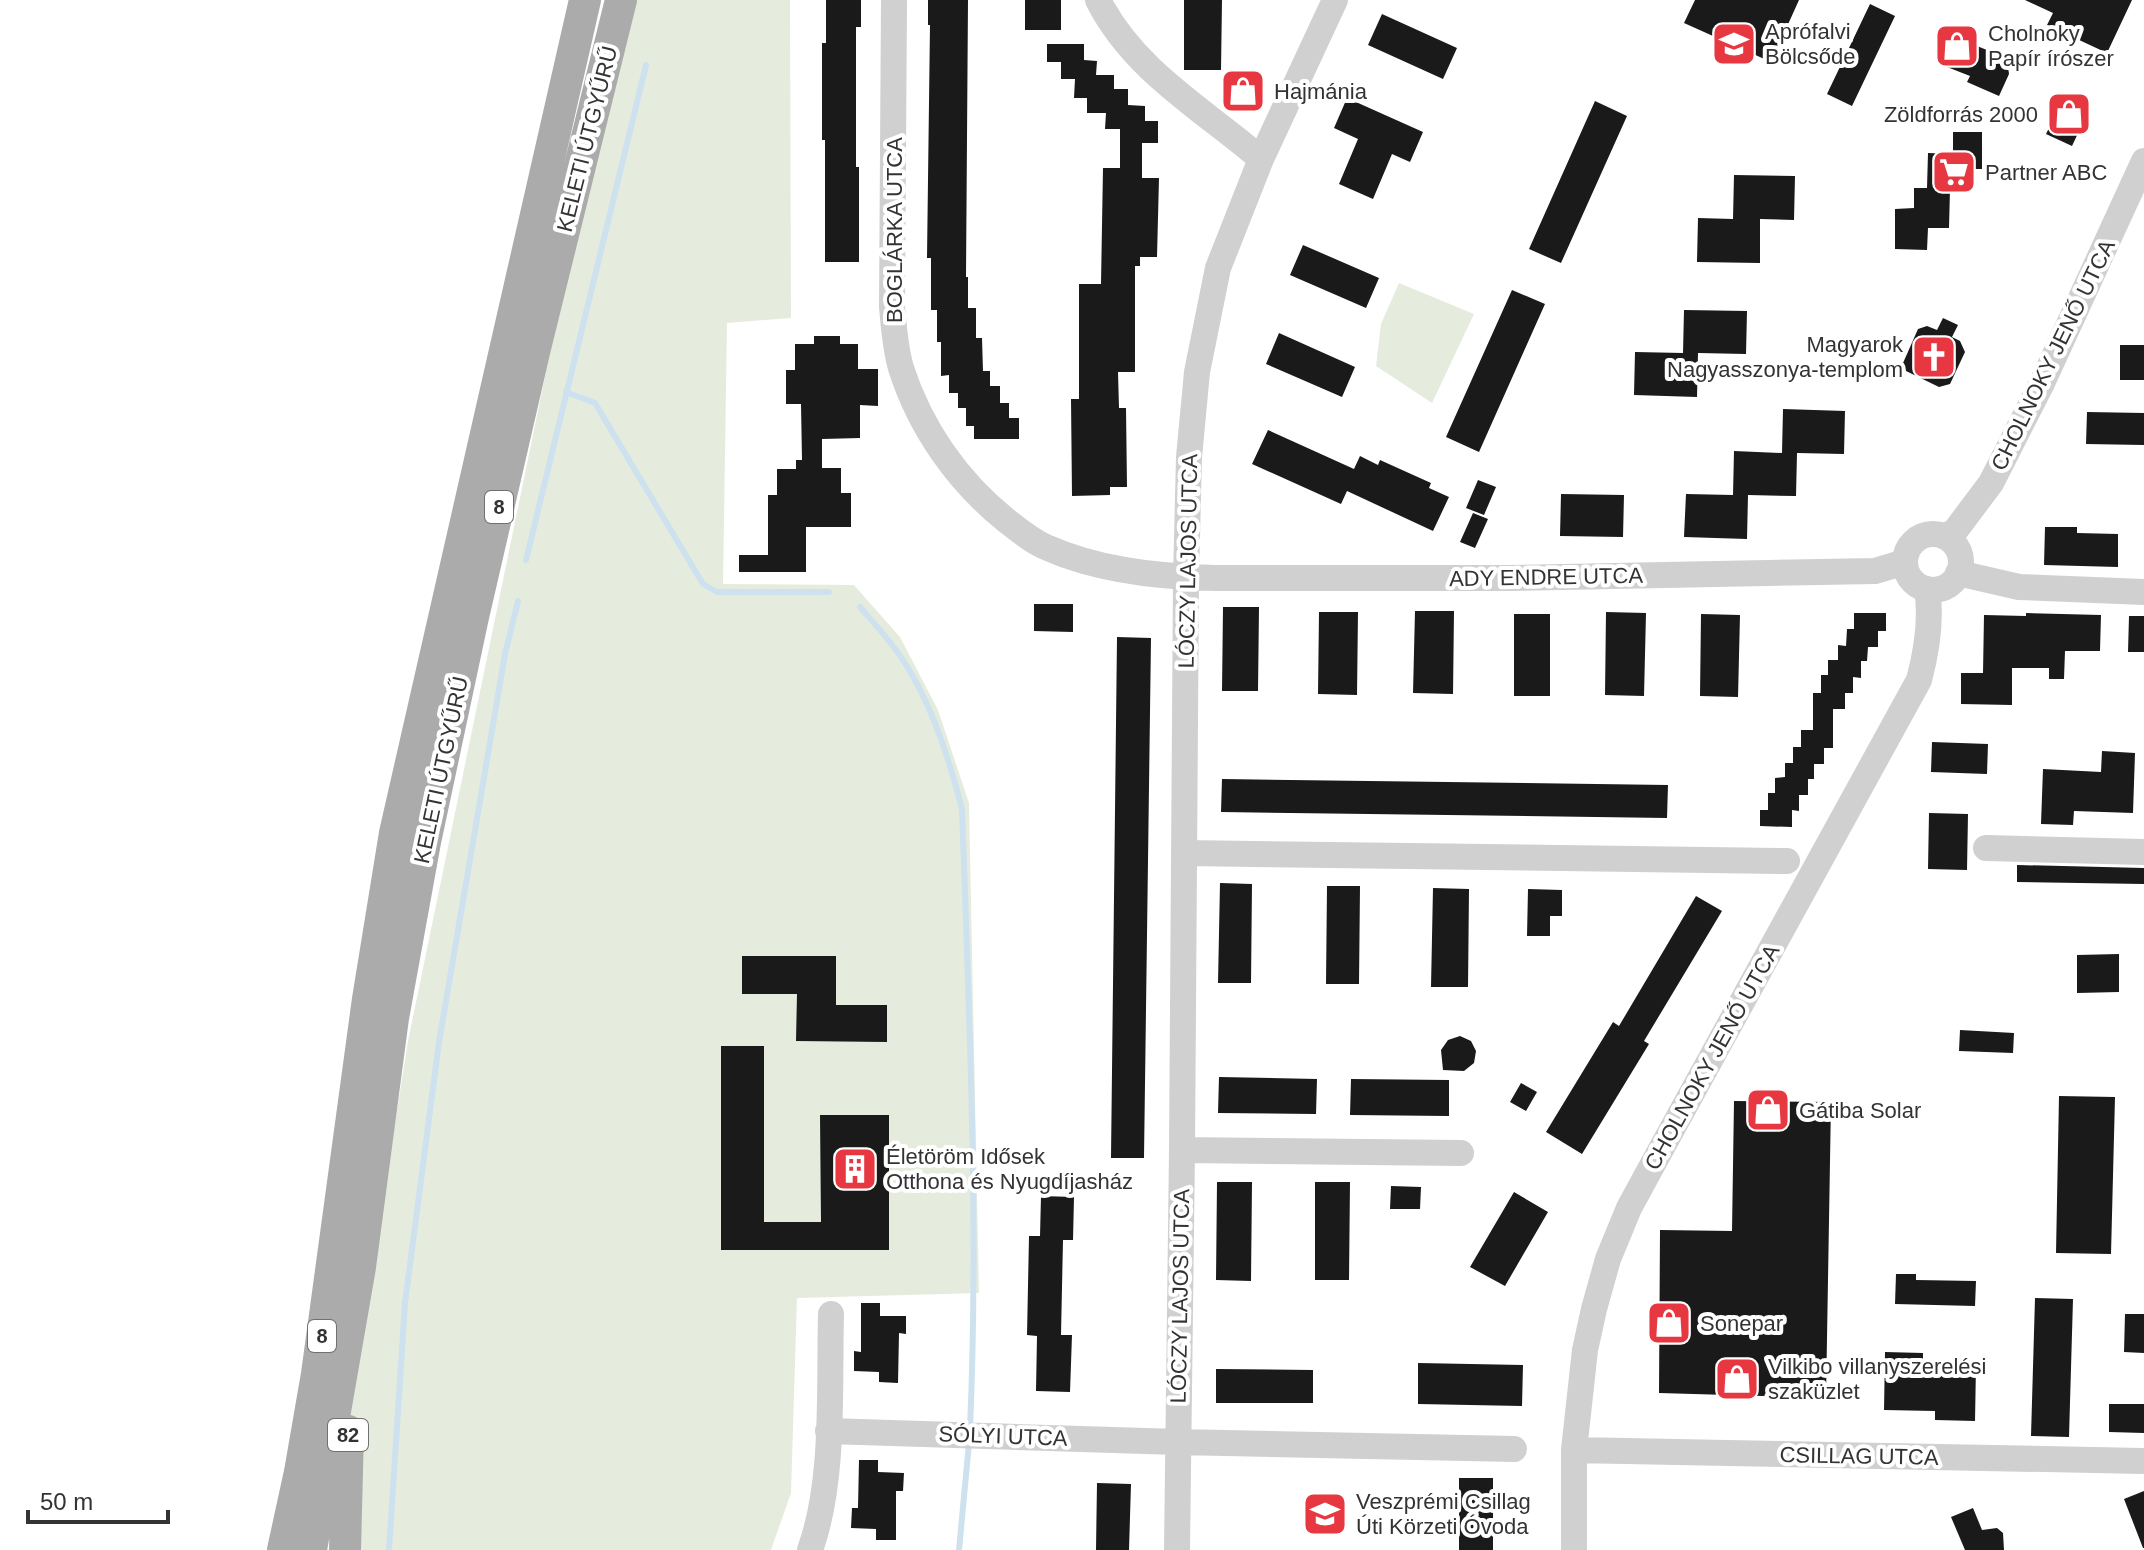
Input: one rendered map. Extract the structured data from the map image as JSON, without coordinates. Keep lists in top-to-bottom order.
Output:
{
  "streets": {
    "main road": ["KELETI ÚTGYŰRŰ", "8", "82"],
    "street": [
      "BOGLÁRKA UTCA",
      "CHOLNOKY JENŐ UTCA",
      "LÓCZY LAJOS UTCA",
      "ADY ENDRE UTCA",
      "SÓLYI UTCA",
      "CSILLAG UTCA"
    ]
  },
  "crossings": [
    ["KELETI ÚTGYŰRŰ", "82"],
    ["BOGLÁRKA UTCA", "LÓCZY LAJOS UTCA"],
    ["BOGLÁRKA UTCA", "ADY ENDRE UTCA"],
    ["CHOLNOKY JENŐ UTCA", "ADY ENDRE UTCA"],
    ["CHOLNOKY JENŐ UTCA", "CSILLAG UTCA"],
    ["LÓCZY LAJOS UTCA", "ADY ENDRE UTCA"],
    ["LÓCZY LAJOS UTCA", "SÓLYI UTCA"]
  ],
  "places": {
    "school or university": ["Aprófalvi Bölcsőde", "Veszprémi Csillag Úti Körzeti Óvoda"],
    "shop": [
      "Cholnoky Papír írószer",
      "Hajmánia",
      "Zöldforrás 2000",
      "Gátiba Solar",
      "Sonepar",
      "Vilkibo villanyszerelési szaküzlet"
    ],
    "supermarket": ["Partner ABC"],
    "church": ["Magyarok Nagyasszonya-templom"],
    "building": ["Életöröm Idősek Otthona és Nyugdíjasház"]
  },
  "scale_bar": "50 m"
}
